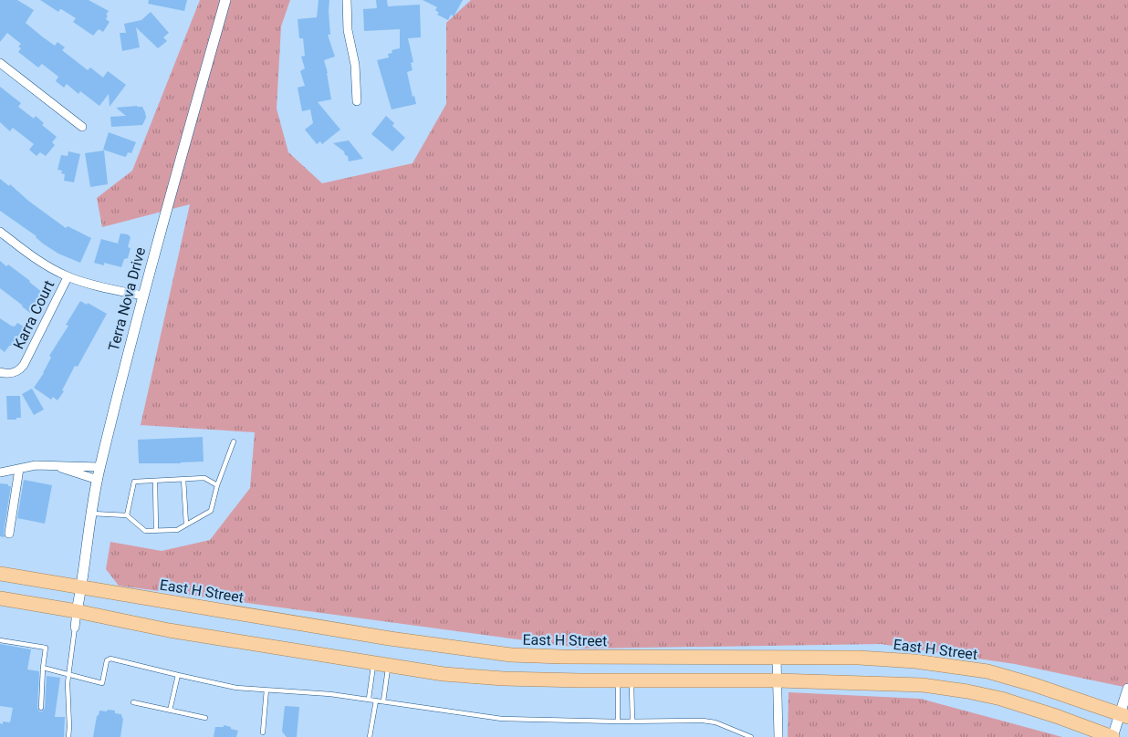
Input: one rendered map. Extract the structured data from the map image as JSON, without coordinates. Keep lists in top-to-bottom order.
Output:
{
  "streets": {
    "main road": ["East H Street"],
    "street": ["Terra Nova Drive", "Karra Court"]
  },
  "crossings": [
    ["Terra Nova Drive", "East H Street"]
  ]
}
